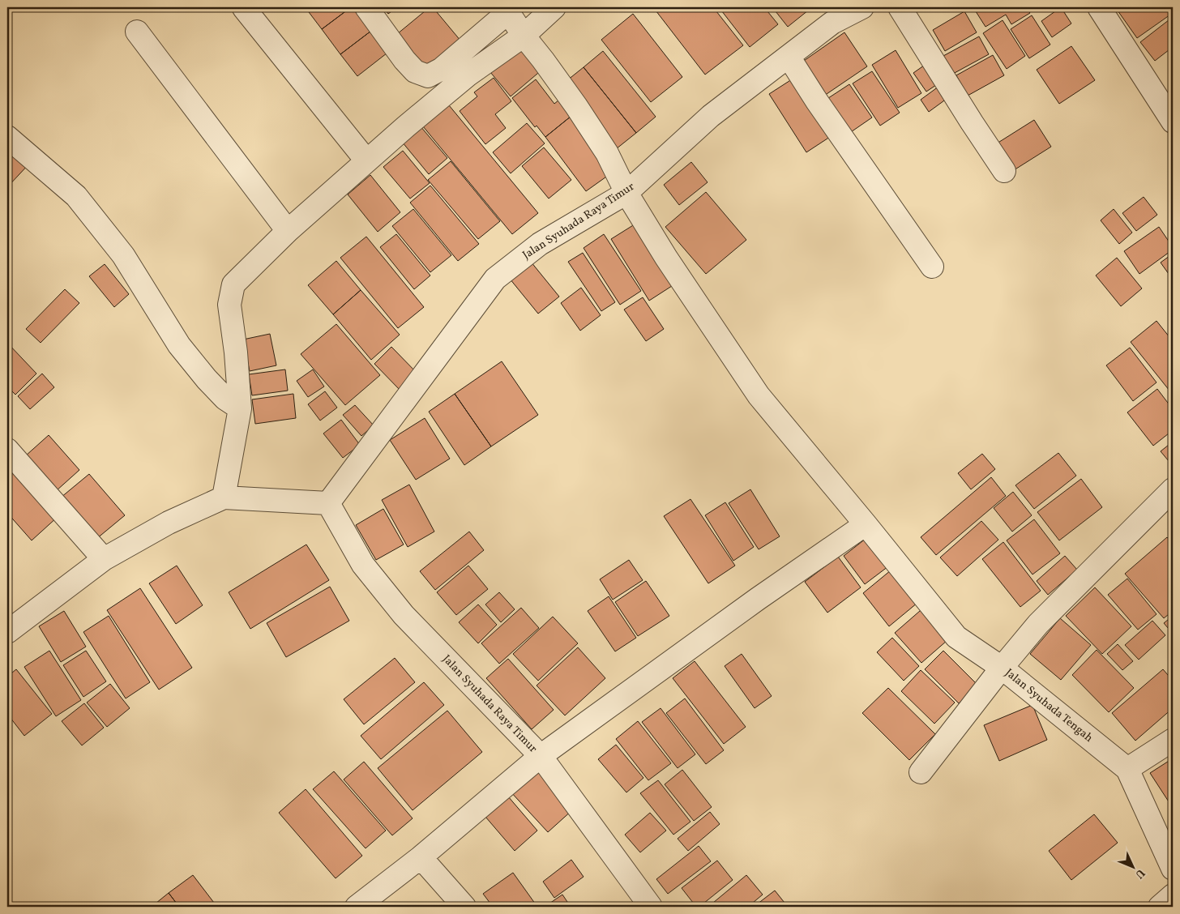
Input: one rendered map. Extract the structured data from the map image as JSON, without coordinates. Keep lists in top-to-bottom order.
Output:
{
  "streets": {
    "street": ["Jalan Syuhada Raya Timur", "Jalan Syuhada Tengah"]
  },
  "north": "bottom right"
}
